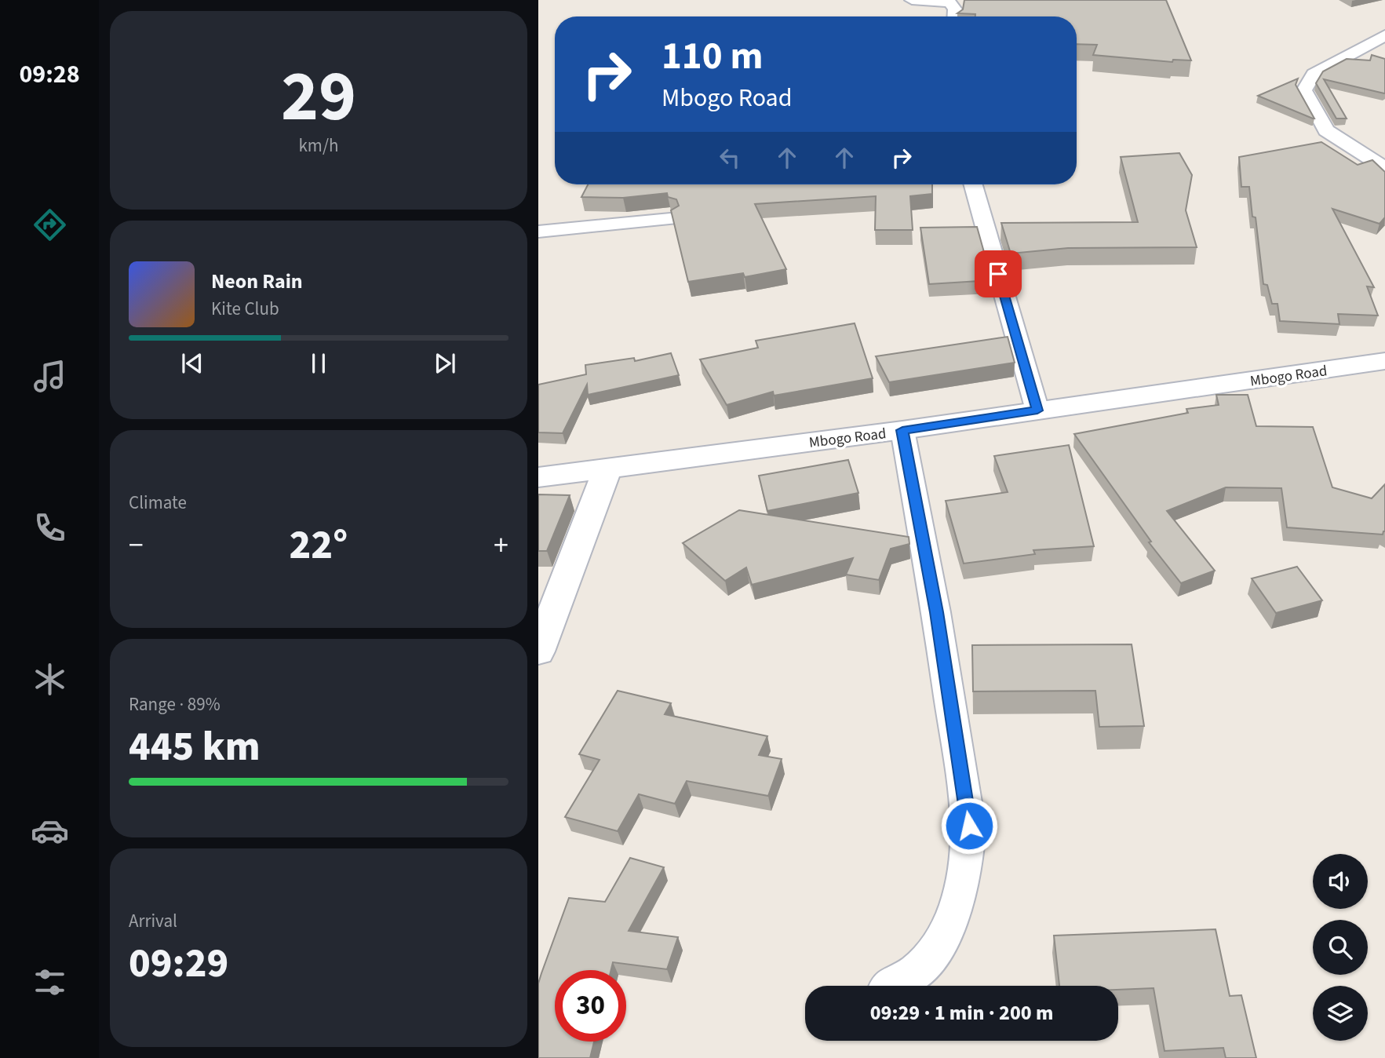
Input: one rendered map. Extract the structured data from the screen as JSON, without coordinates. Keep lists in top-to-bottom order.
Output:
{
  "streets": {
    "main road": ["Mbogo Road"]
  },
  "page": {
    "tabs": "09:28",
    "tile": [
      ["29", "km/h"],
      "Climate",
      ["Range · 89%", "445 km"],
      ["Arrival", "09:29"]
    ],
    "turn": ["110 m", "Mbogo Road"],
    "song": ["Neon Rain", "Kite Club"],
    "heat": ["−", "22°", "+"],
    "limit": "30",
    "trip": "09:29 · 1 min · 200 m"
  }
}
